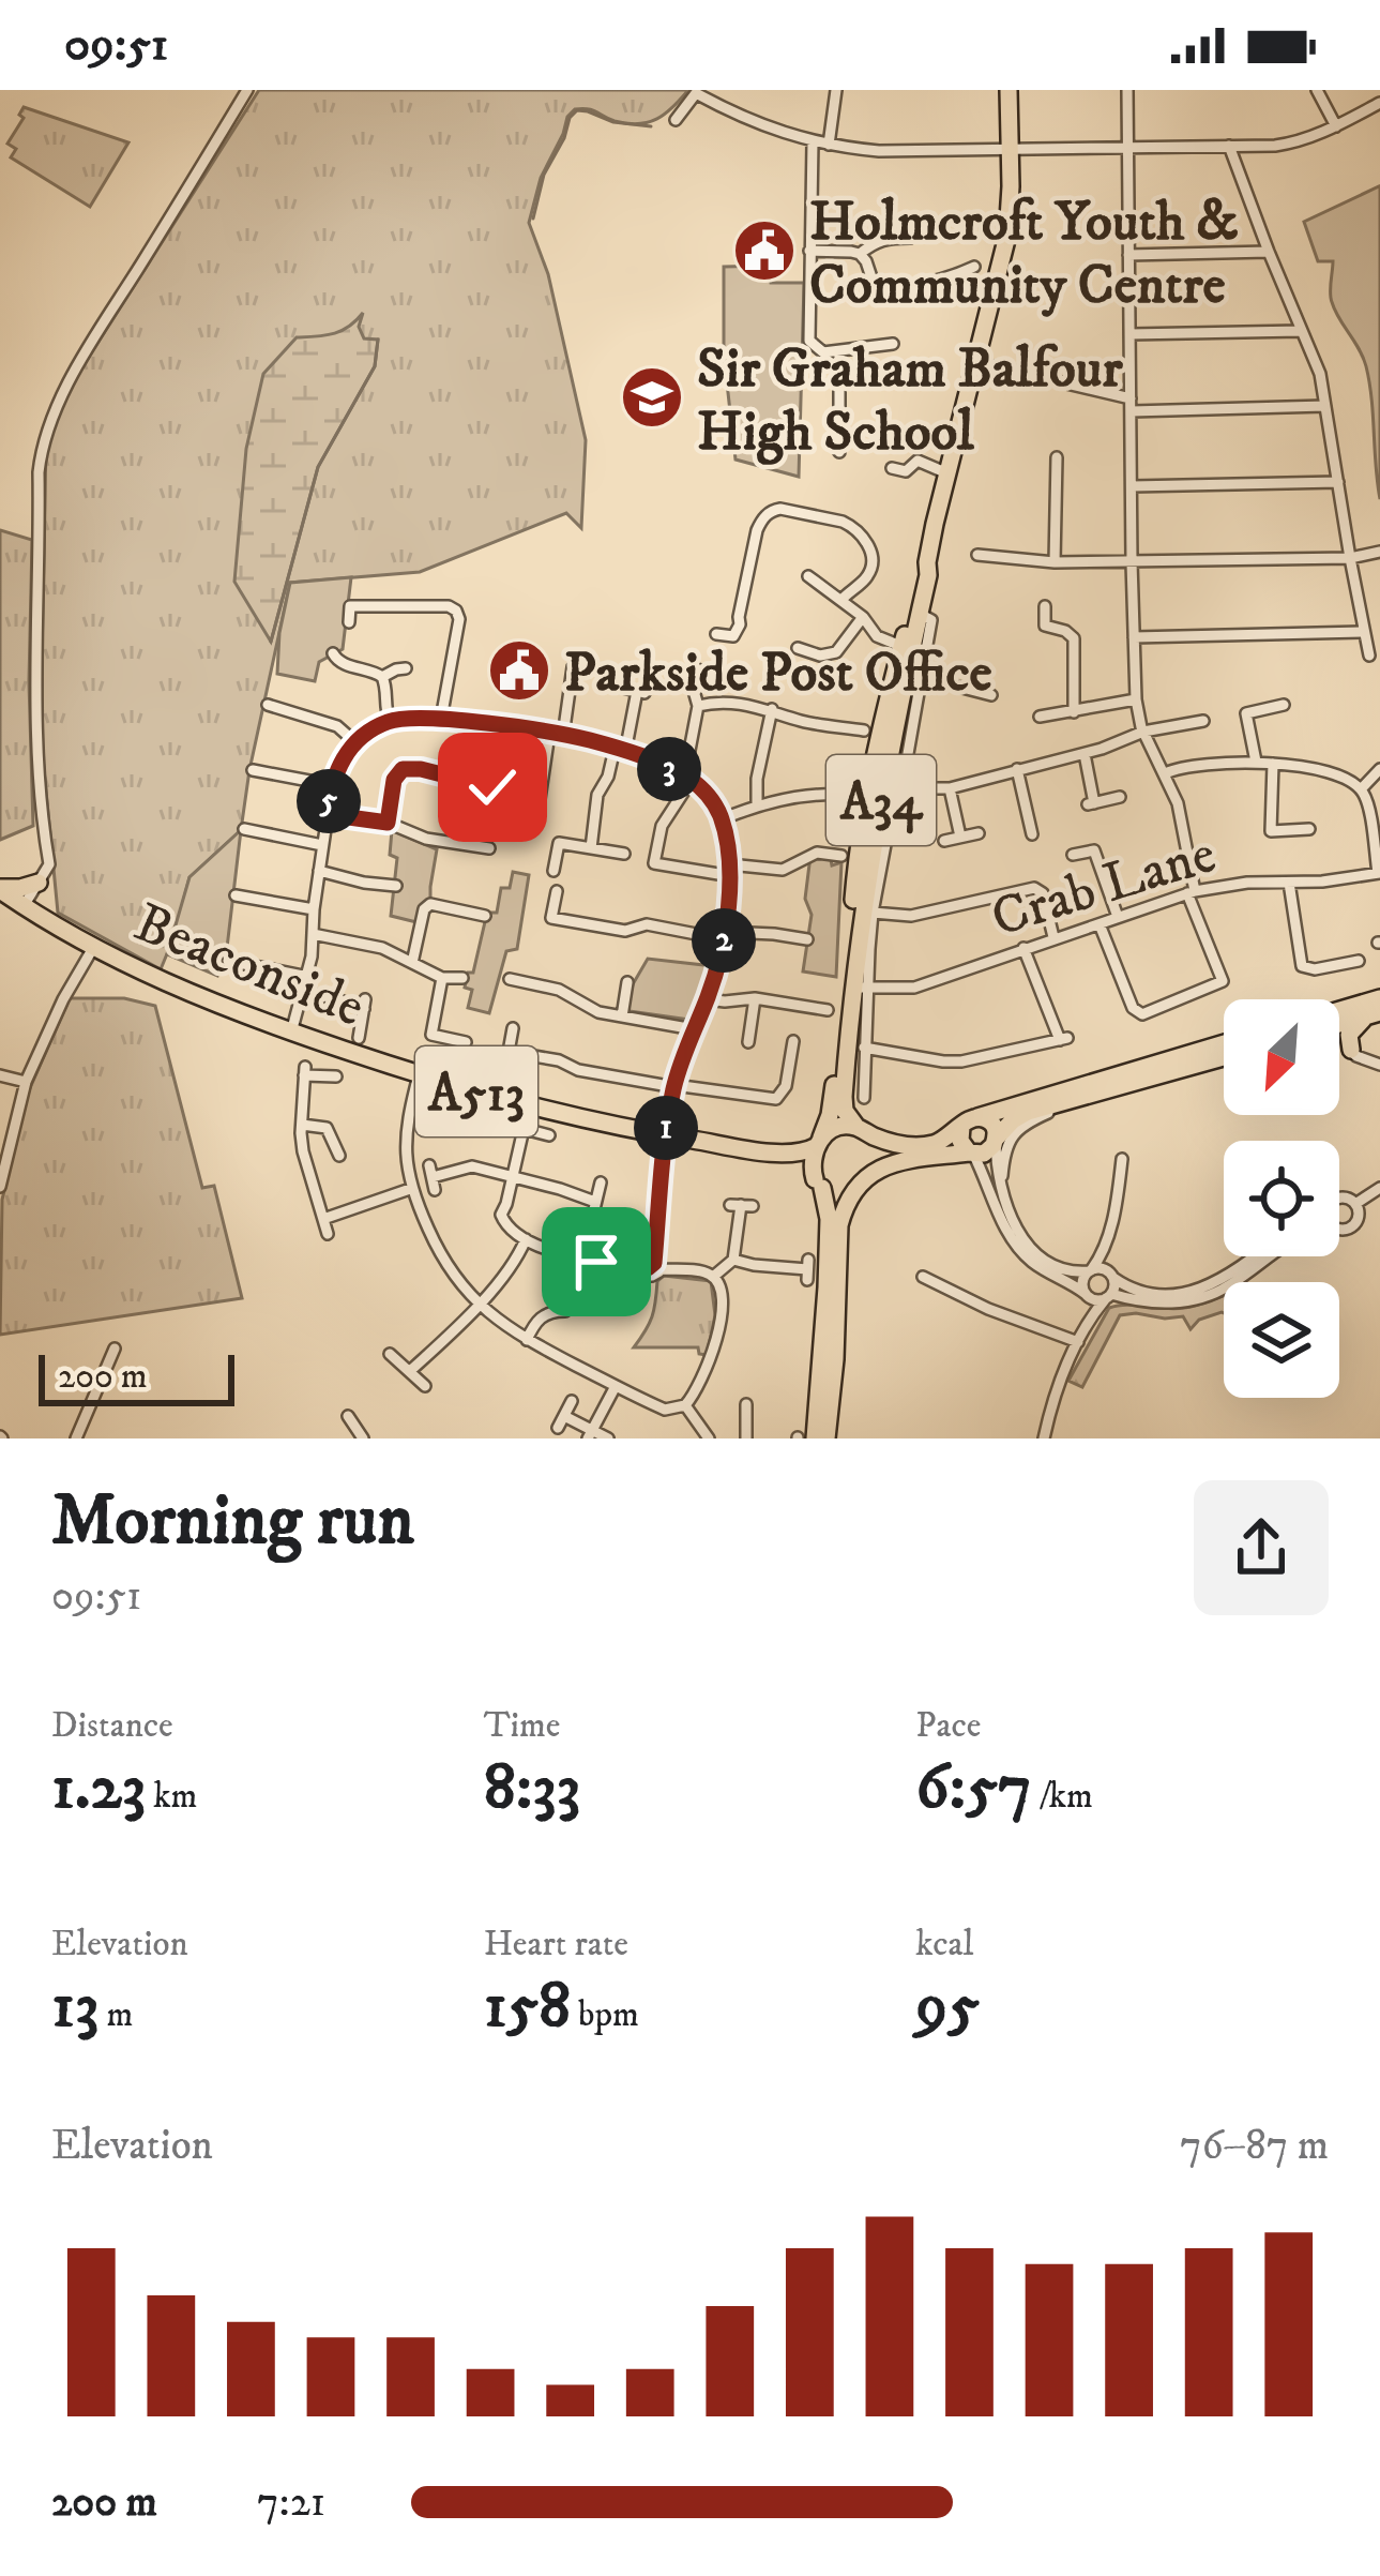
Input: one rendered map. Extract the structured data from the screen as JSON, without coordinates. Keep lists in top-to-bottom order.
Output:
{
  "streets": {
    "highway": ["A34", "Beaconside", "A513"],
    "street": ["Crab Lane"]
  },
  "crossings": [
    ["A34", "Crab Lane"],
    ["A34", "Beaconside"]
  ],
  "places": {
    "public building": ["Holmcroft Youth & Community Centre", "Parkside Post Office"],
    "school or university": ["Sir Graham Balfour High School"]
  },
  "scale_bar": "200 m",
  "north": "bottom left",
  "page": {
    "status": "09:51",
    "pins": [
      "3",
      "5",
      "2",
      "1"
    ],
    "scale": "200 m",
    "heading": ["Morning run", "09:51"],
    "stats": [
      ["Distance", "1.23 km"],
      ["Time", "8:33"],
      ["Pace", "6:57 /km"],
      ["Elevation", "13 m"],
      ["Heart rate", "158 bpm"],
      ["kcal", "95"]
    ],
    "chart": ["Elevation", "76–87 m"],
    "list": [
      {
        "name": "200 m",
        "note": "7:21"
      }
    ]
  }
}
